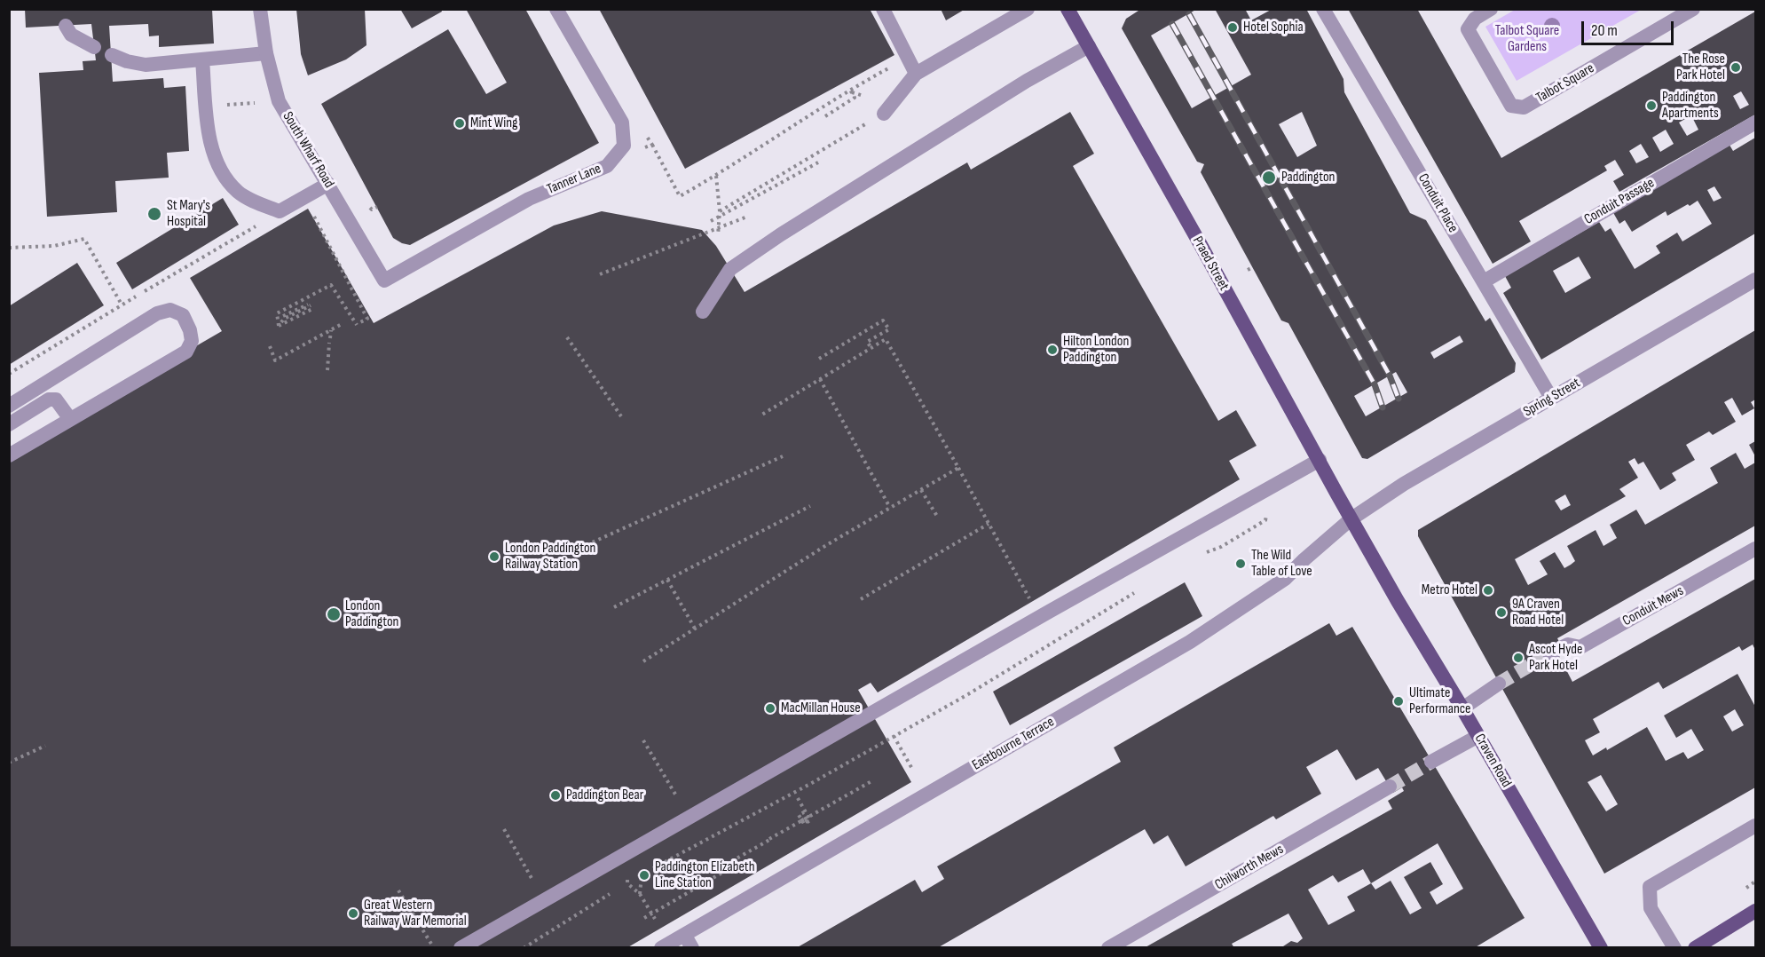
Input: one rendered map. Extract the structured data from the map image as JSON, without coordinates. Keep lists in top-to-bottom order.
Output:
{
  "streets": {
    "main road": ["Praed Street", "Craven Road"],
    "street": [
      "Talbot Square",
      "South Wharf Road",
      "Tanner Lane",
      "Conduit Passage",
      "Conduit Place",
      "Spring Street",
      "Conduit Mews",
      "Eastbourne Terrace",
      "Chilworth Mews"
    ]
  },
  "crossings": [
    ["South Wharf Road", "Tanner Lane"],
    ["Conduit Passage", "Conduit Place"],
    ["Conduit Place", "Spring Street"],
    ["Praed Street", "Spring Street"],
    ["Praed Street", "Eastbourne Terrace"],
    ["Praed Street", "Craven Road"],
    ["Spring Street", "Eastbourne Terrace"],
    ["Spring Street", "Craven Road"],
    ["Eastbourne Terrace", "Craven Road"]
  ],
  "parks": ["Talbot Square Gardens"],
  "places": [
    "Hotel Sophia",
    "The Rose Park Hotel",
    "Paddington Apartments",
    "Mint Wing",
    "Paddington",
    "St Mary's Hospital",
    "Hilton London Paddington",
    "London Paddington Railway Station",
    "The Wild Table of Love",
    "Metro Hotel",
    "9A Craven Road Hotel",
    "London Paddington",
    "Ascot Hyde Park Hotel",
    "Ultimate Performance",
    "MacMillan House",
    "Paddington Bear",
    "Paddington Elizabeth Line Station",
    "Great Western Railway War Memorial"
  ],
  "scale_bar": "20 m"
}
